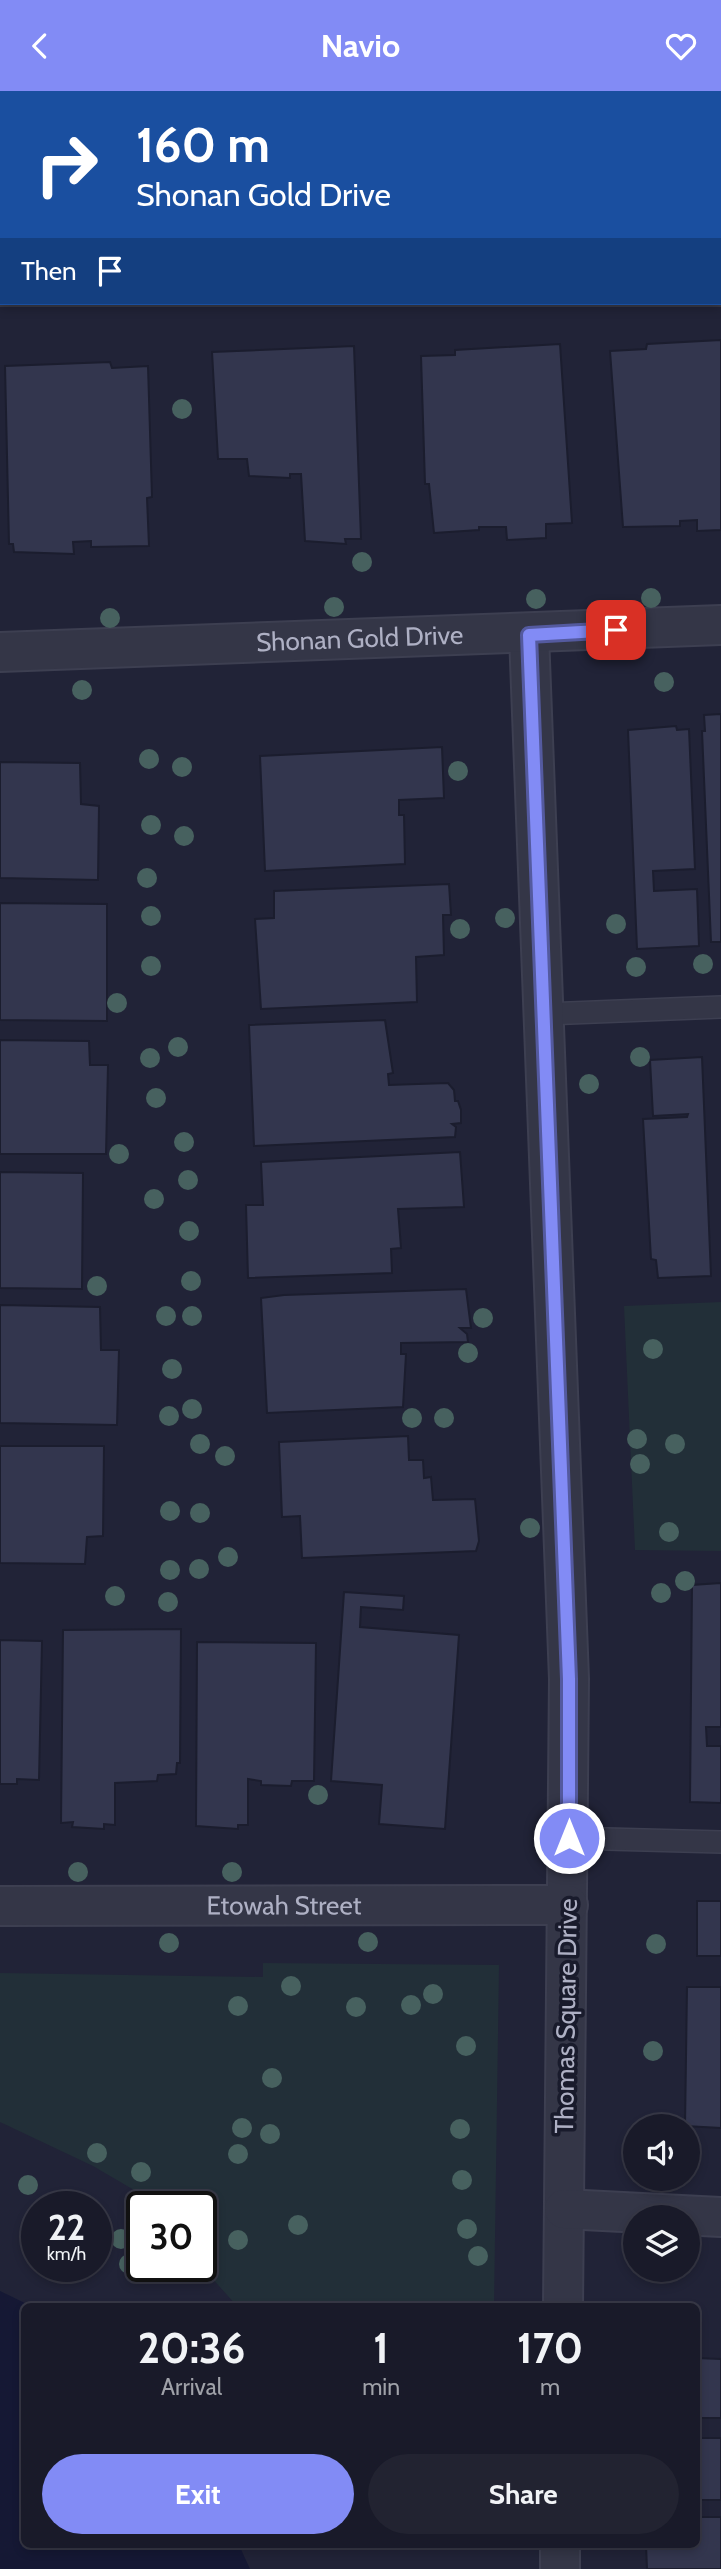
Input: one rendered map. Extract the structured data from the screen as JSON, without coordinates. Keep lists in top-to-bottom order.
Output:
{
  "streets": {
    "street": ["Shonan Gold Drive", "Etowah Street", "Thomas Square Drive"]
  },
  "crossings": [
    ["Shonan Gold Drive", "Thomas Square Drive"],
    ["Etowah Street", "Thomas Square Drive"]
  ],
  "page": {
    "header": "Navio",
    "turn": ["160 m", "Shonan Gold Drive"],
    "then": "Then",
    "speed": "22 km/h",
    "limit": "30",
    "eta": [
      "20:36",
      "Arrival",
      "1",
      "min",
      "170",
      "m"
    ],
    "buttons": ["Exit", "Share"]
  }
}
